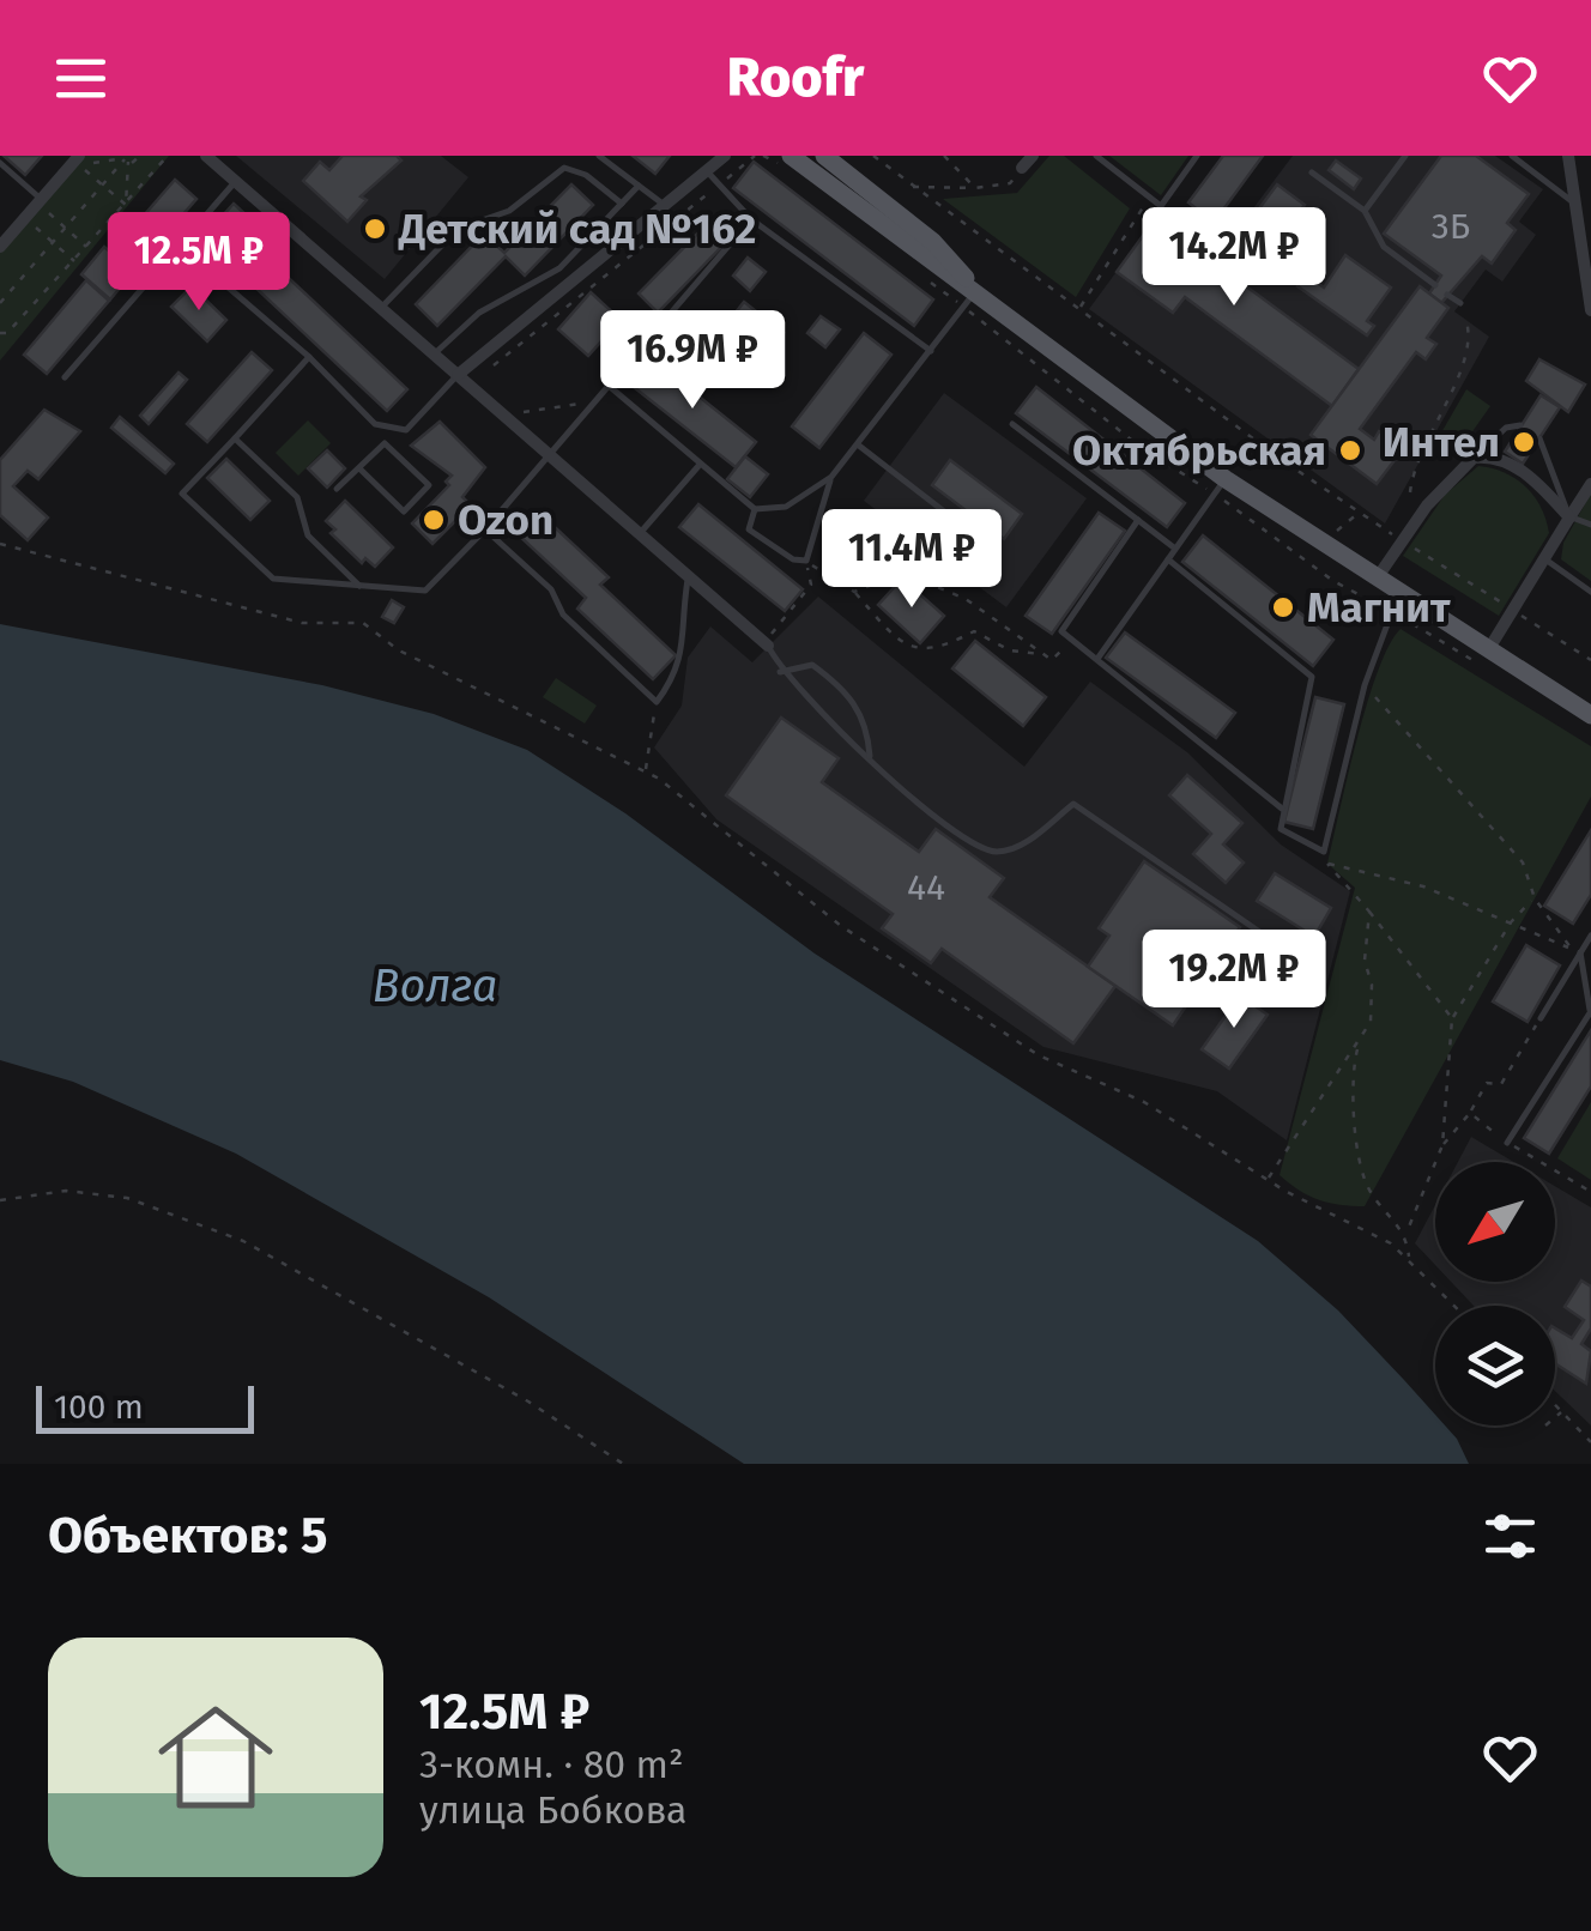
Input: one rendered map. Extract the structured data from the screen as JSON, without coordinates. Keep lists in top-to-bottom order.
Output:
{
  "water": ["Волга"],
  "places": [
    "Детский сад №162",
    "Интел",
    "Октябрьская",
    "Ozon",
    "Магнит"
  ],
  "house_numbers": ["3Б", "44"],
  "scale_bar": "100 m",
  "north": "bottom left",
  "page": {
    "header": "Roofr",
    "price": [
      "14.2M ₽",
      "12.5M ₽",
      "16.9M ₽",
      "11.4M ₽",
      "19.2M ₽"
    ],
    "scale": "100 m",
    "heading": "Объектов: 5",
    "list": [
      {
        "name": "12.5M ₽",
        "note": "3-комн. · 80 m² · улица Бобкова"
      }
    ]
  }
}
